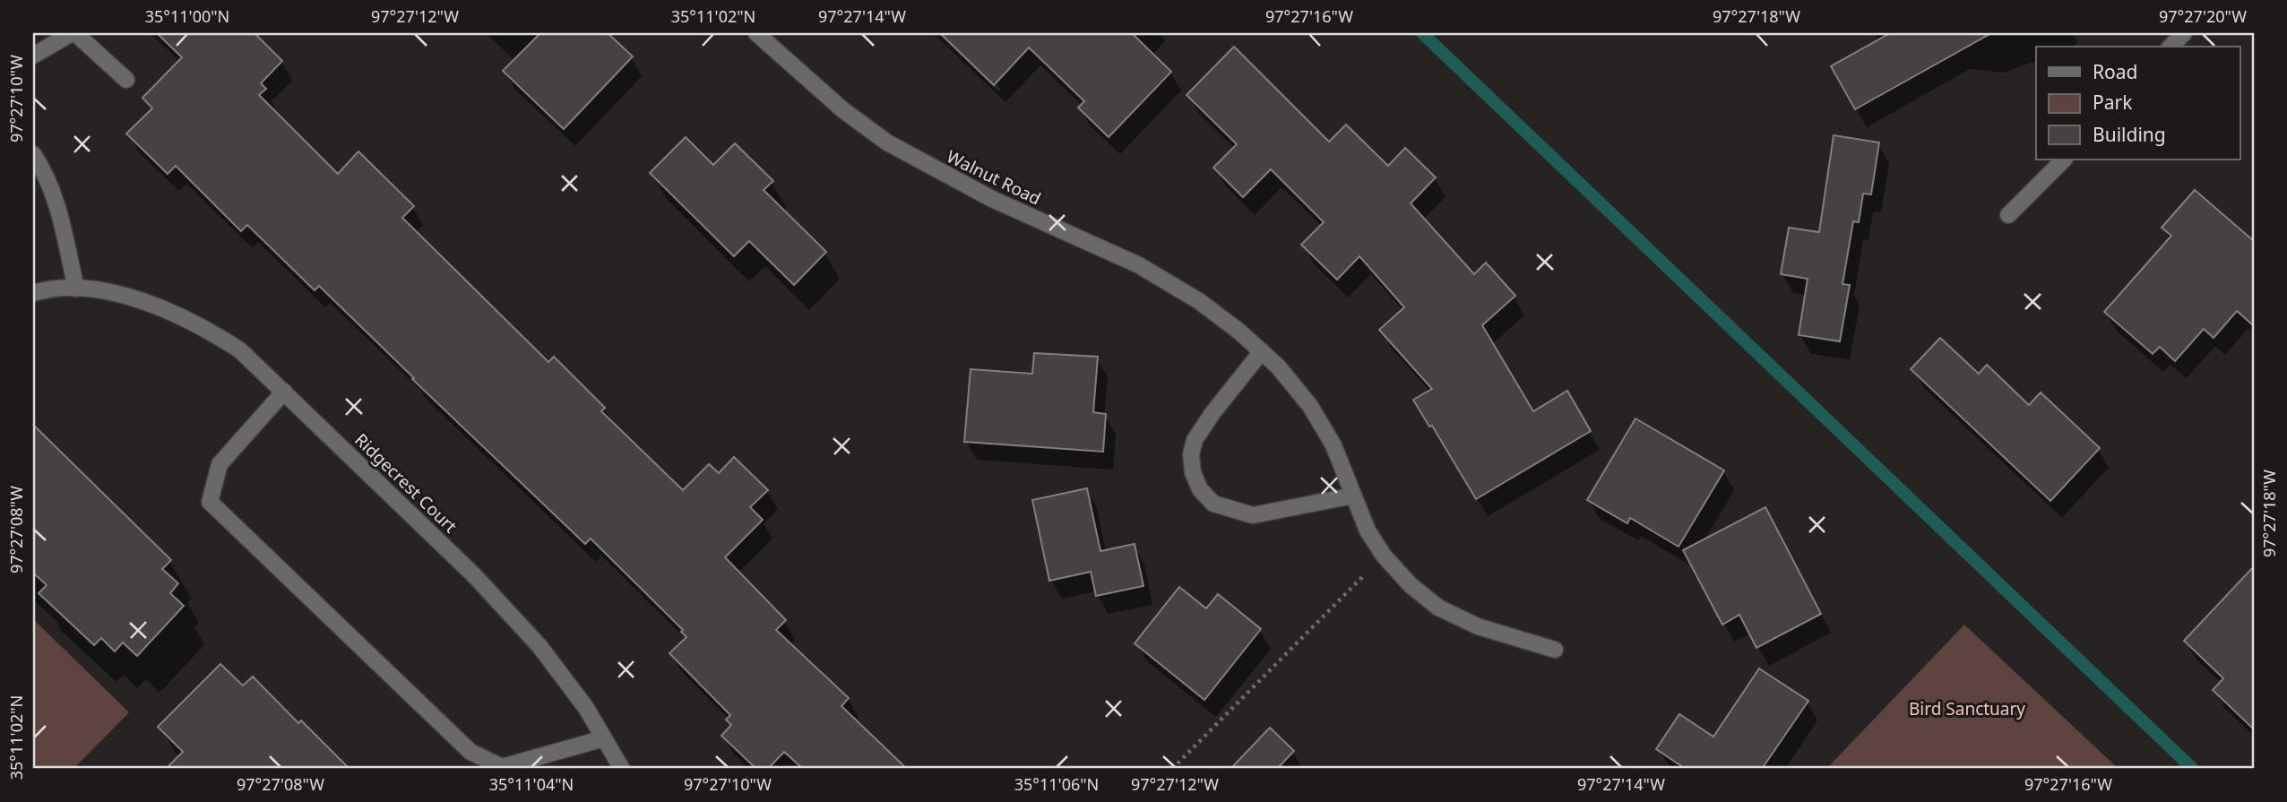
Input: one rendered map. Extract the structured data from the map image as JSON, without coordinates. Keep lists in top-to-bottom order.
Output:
{
  "streets": {
    "street": ["Walnut Road", "Ridgecrest Court"]
  },
  "parks": ["Bird Sanctuary"],
  "legend": ["Road", "Park", "Building"],
  "coordinates": [
    "35°11'00\"N",
    "97°27'12\"W",
    "35°11'02\"N",
    "97°27'14\"W",
    "97°27'16\"W",
    "97°27'18\"W",
    "97°27'20\"W",
    "97°27'10\"W",
    "97°27'08\"W",
    "35°11'04\"N",
    "35°11'06\"N"
  ]
}
